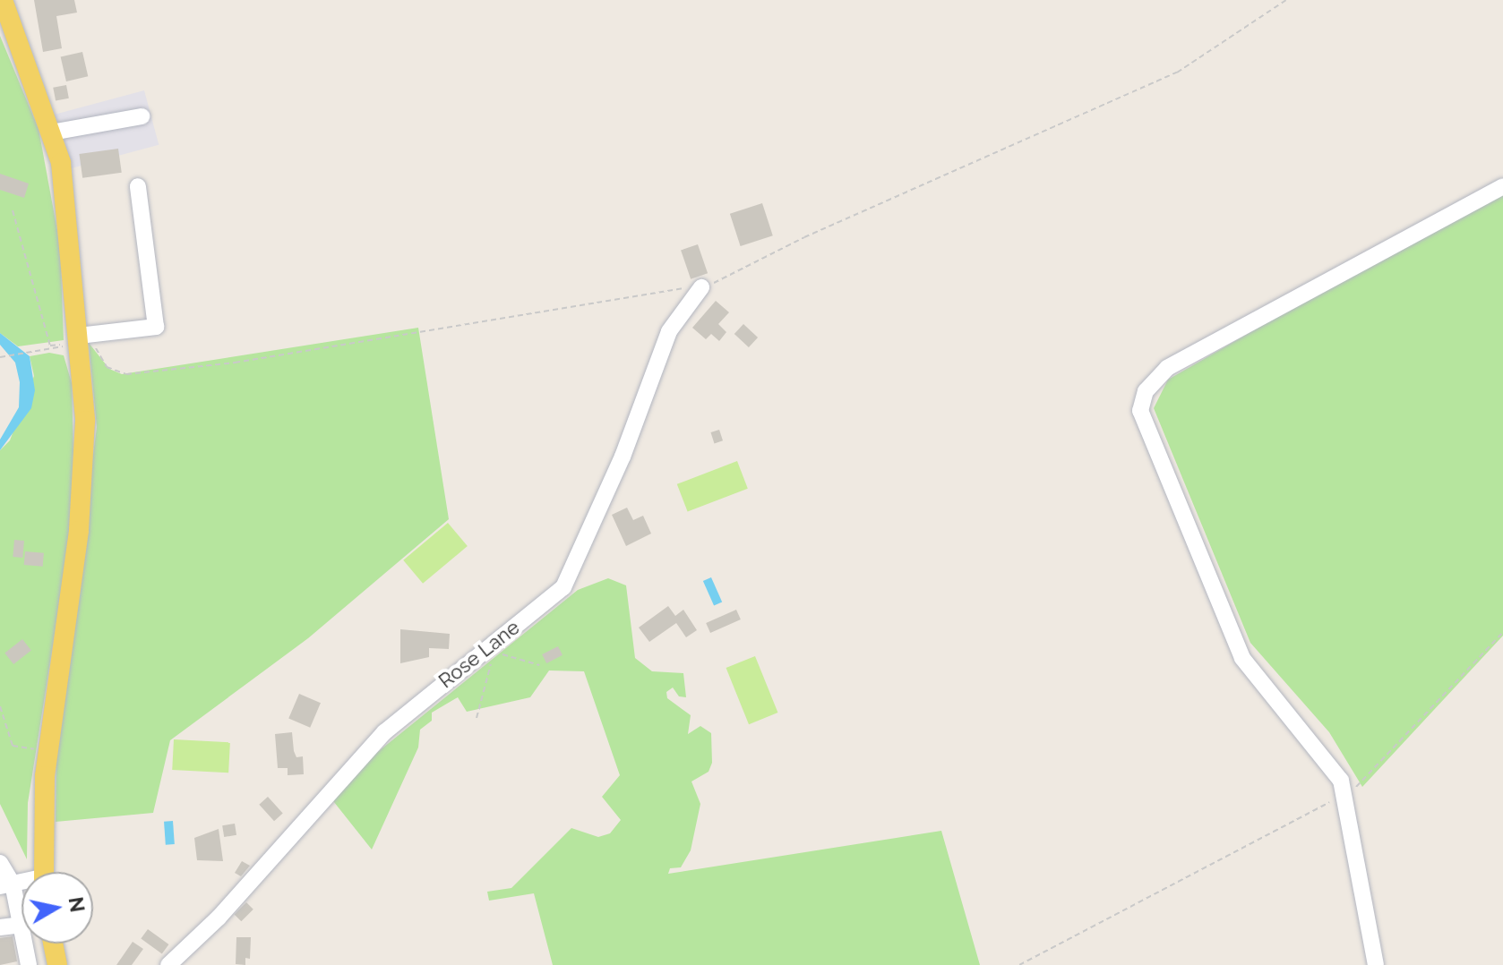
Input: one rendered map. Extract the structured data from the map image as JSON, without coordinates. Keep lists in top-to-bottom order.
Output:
{
  "streets": {
    "street": ["Rose Lane"]
  },
  "north": "right"
}
